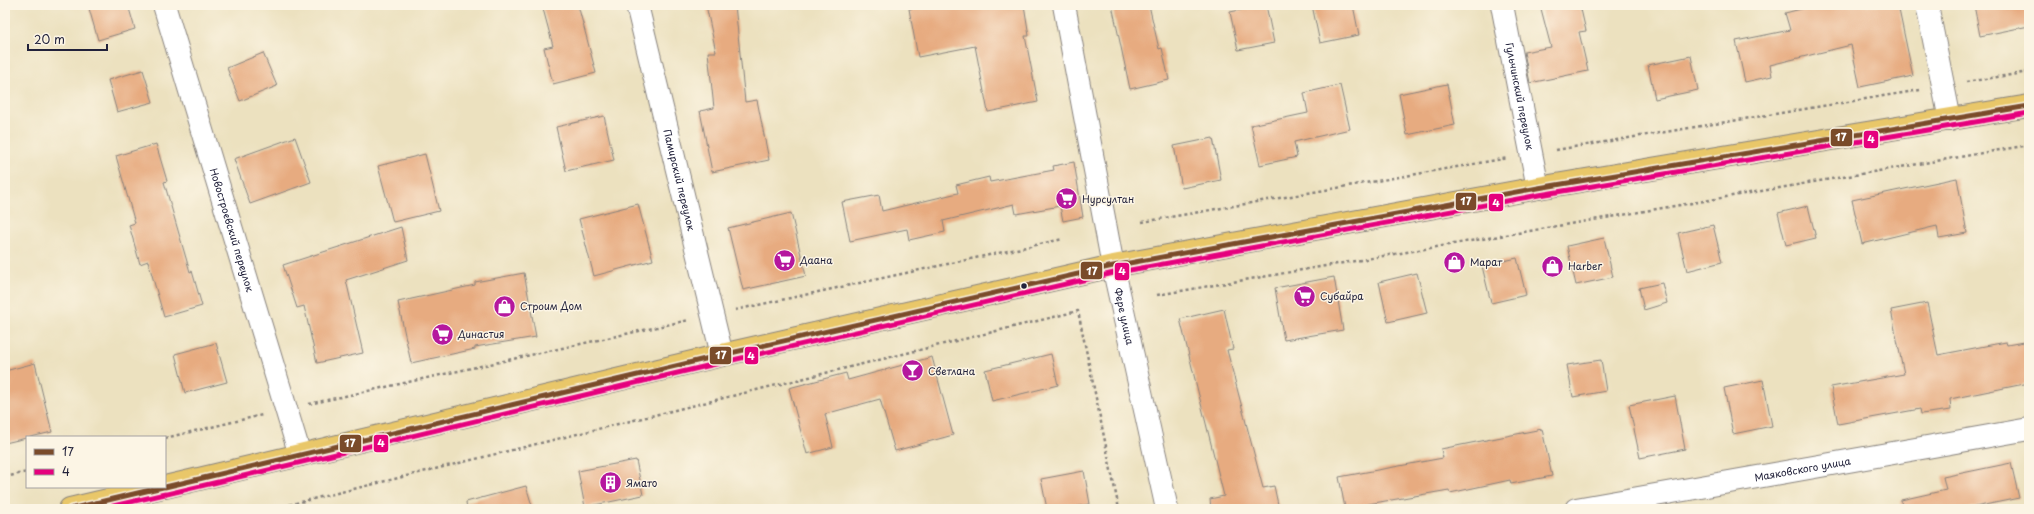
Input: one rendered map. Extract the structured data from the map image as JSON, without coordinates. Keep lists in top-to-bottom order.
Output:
{
  "streets": {
    "street": [
      "Гульчинский переулок",
      "Памирский переулок",
      "Новостроевский переулок",
      "Фере улица",
      "Маяковского улица"
    ]
  },
  "places": {
    "supermarket": [
      "Нурсултан",
      "Даана",
      "Субайра",
      "Династия"
    ],
    "shop": ["Марат", "Harber", "Строим Дом"],
    "bar": ["Светлана"],
    "building": ["Ямато"]
  },
  "lines": ["transit line 17", "transit line 4"],
  "legend": ["17", "4"],
  "scale_bar": "20 m"
}
